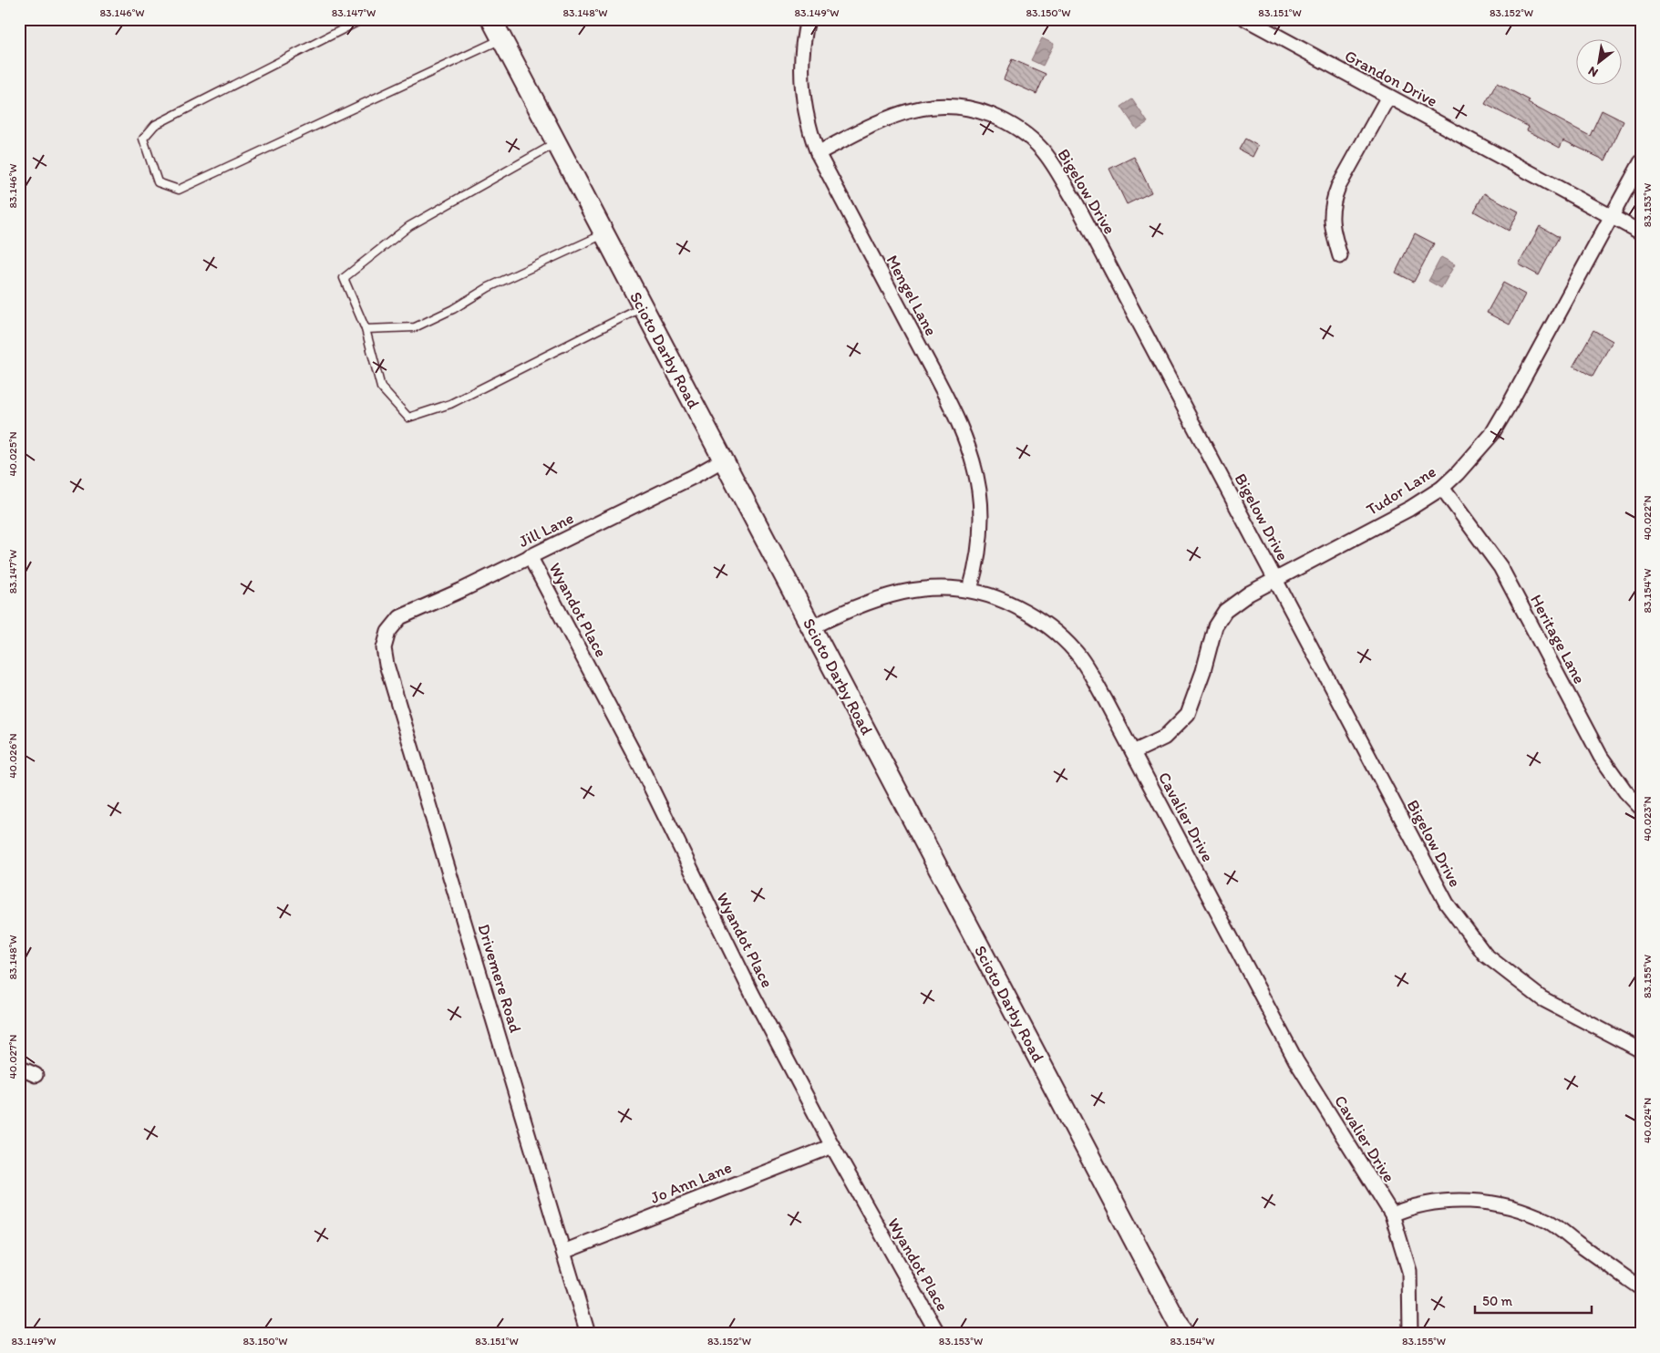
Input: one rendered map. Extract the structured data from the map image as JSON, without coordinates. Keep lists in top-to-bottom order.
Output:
{
  "streets": {
    "main road": ["Scioto Darby Road"],
    "street": [
      "Grandon Drive",
      "Bigelow Drive",
      "Mengel Lane",
      "Tudor Lane",
      "Jill Lane",
      "Wyandot Place",
      "Heritage Lane",
      "Cavalier Drive",
      "Drivemere Road",
      "Jo Ann Lane"
    ]
  },
  "crossings": [
    ["Grandon Drive", "Tudor Lane"],
    ["Bigelow Drive", "Mengel Lane"],
    ["Bigelow Drive", "Tudor Lane"],
    ["Mengel Lane", "Cavalier Drive"],
    ["Scioto Darby Road", "Jill Lane"],
    ["Scioto Darby Road", "Cavalier Drive"],
    ["Tudor Lane", "Heritage Lane"],
    ["Tudor Lane", "Cavalier Drive"],
    ["Jill Lane", "Wyandot Place"],
    ["Jill Lane", "Drivemere Road"],
    ["Wyandot Place", "Jo Ann Lane"],
    ["Drivemere Road", "Jo Ann Lane"]
  ],
  "scale_bar": "50 m",
  "north": "bottom left",
  "coordinates": [
    "83.146°W",
    "83.147°W",
    "83.148°W",
    "83.149°W",
    "83.150°W",
    "83.151°W",
    "83.152°W",
    "83.153°W",
    "40.025°N",
    "40.022°N",
    "83.154°W",
    "40.026°N",
    "40.023°N",
    "83.155°W",
    "40.027°N",
    "40.024°N"
  ]
}
